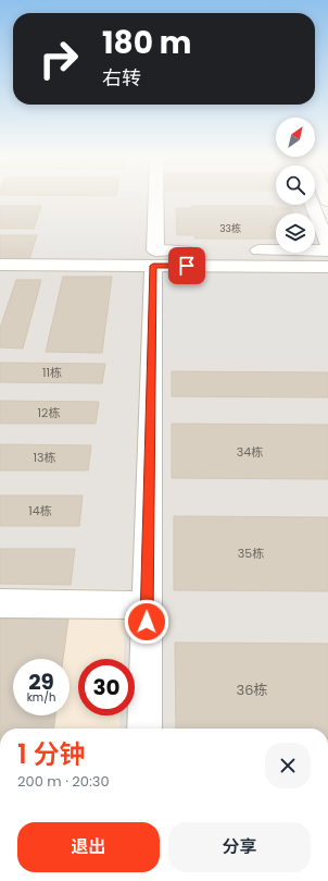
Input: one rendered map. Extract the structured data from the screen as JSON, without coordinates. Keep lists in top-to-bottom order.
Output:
{
  "house_numbers": [
    "33栋",
    "11栋",
    "12栋",
    "34栋",
    "13栋",
    "14栋",
    "35栋",
    "36栋"
  ],
  "north": "top right",
  "page": {
    "turn": ["180 m", "右转"],
    "speed": "29 km/h",
    "limit": "30",
    "heading": ["1 分钟", "200 m · 20:30"],
    "buttons": ["退出", "分享"]
  }
}
